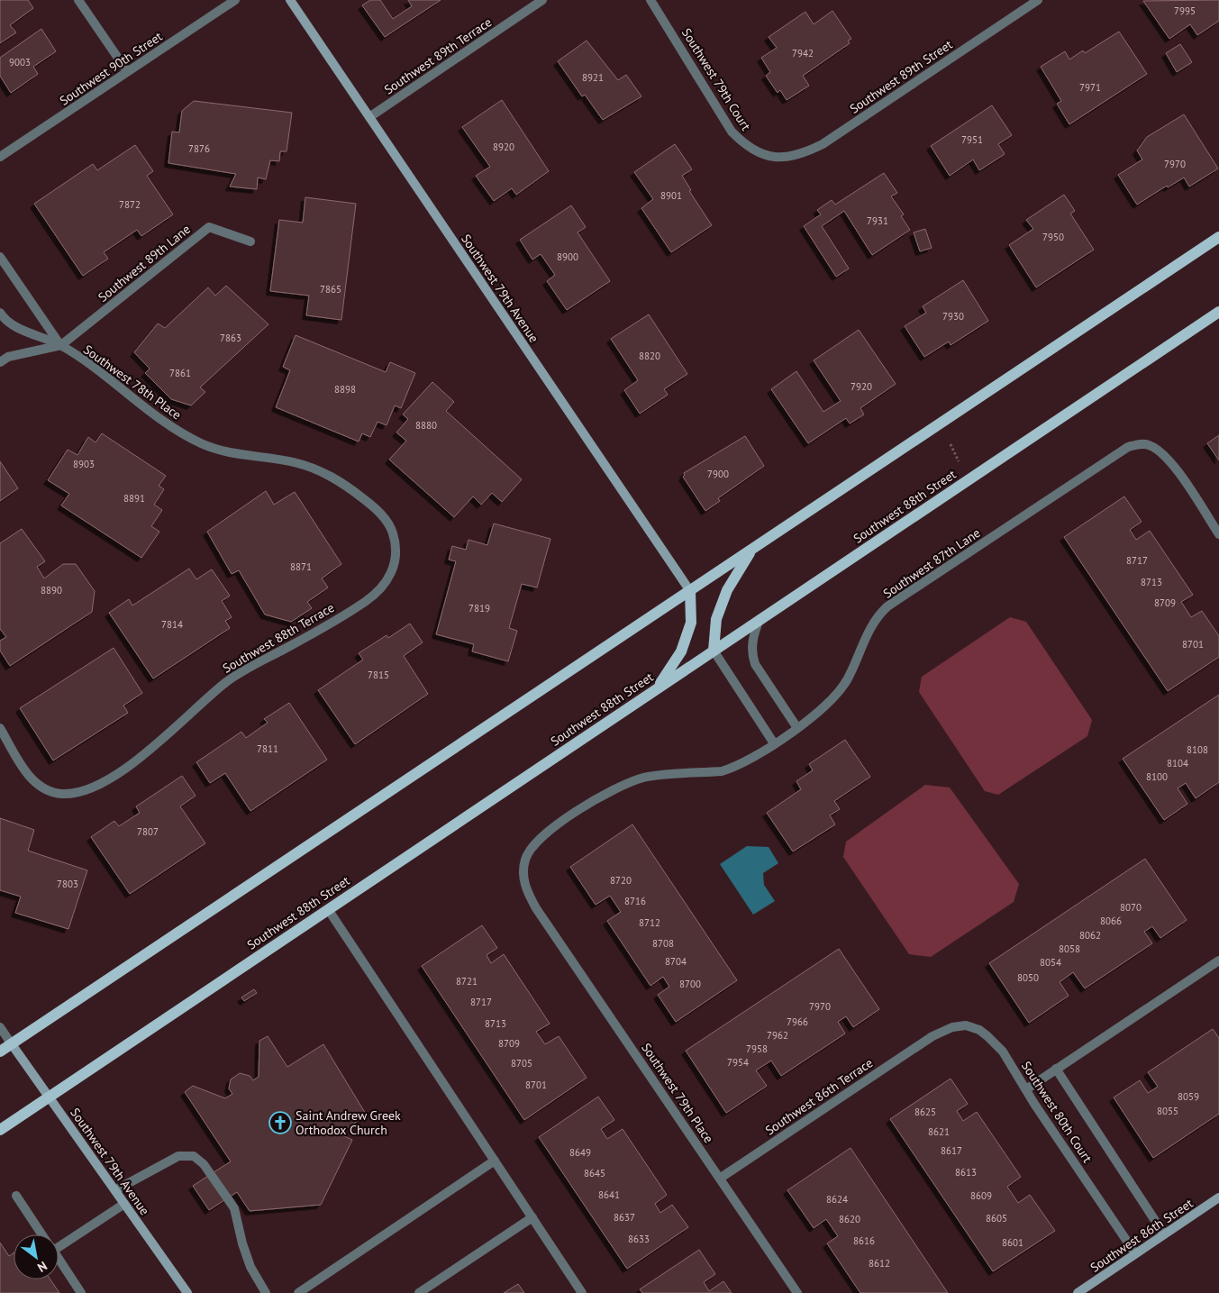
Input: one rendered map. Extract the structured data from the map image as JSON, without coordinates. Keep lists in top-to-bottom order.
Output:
{
  "streets": {
    "main road": ["Southwest 88th Street"],
    "street": [
      "Southwest 89th Terrace",
      "Southwest 90th Street",
      "Southwest 89th Street",
      "Southwest 79th Court",
      "Southwest 89th Lane",
      "Southwest 79th Avenue",
      "Southwest 78th Place",
      "Southwest 87th Lane",
      "Southwest 88th Terrace",
      "Southwest 79th Place",
      "Southwest 86th Terrace",
      "Southwest 80th Court",
      "Southwest 86th Street"
    ]
  },
  "crossings": [
    ["Southwest 89th Terrace", "Southwest 79th Avenue"],
    ["Southwest 89th Street", "Southwest 79th Court"],
    ["Southwest 89th Lane", "Southwest 78th Place"],
    ["Southwest 79th Avenue", "Southwest 88th Street"],
    ["Southwest 78th Place", "Southwest 88th Terrace"],
    ["Southwest 87th Lane", "Southwest 79th Place"],
    ["Southwest 79th Place", "Southwest 86th Terrace"],
    ["Southwest 86th Terrace", "Southwest 80th Court"],
    ["Southwest 80th Court", "Southwest 86th Street"]
  ],
  "places": {
    "church": ["Saint Andrew Greek Orthodox Church"]
  },
  "house_numbers": [
    "7995",
    "7942",
    "9003",
    "8921",
    "7971",
    "7951",
    "8920",
    "7876",
    "7970",
    "8901",
    "7872",
    "7931",
    "7950",
    "8900",
    "7865",
    "7930",
    "7863",
    "8820",
    "7861",
    "7920",
    "8898",
    "8880",
    "8903",
    "7900",
    "8891",
    "8717",
    "8871",
    "8713",
    "8890",
    "8709",
    "7819",
    "7814",
    "8701",
    "7815",
    "7811",
    "8108",
    "8104",
    "8100",
    "7807",
    "8720",
    "7803",
    "8716",
    "8070",
    "8066",
    "8712",
    "8062",
    "8708",
    "8058",
    "8704",
    "8054",
    "8050",
    "8721",
    "8700",
    "8717",
    "7970",
    "7966",
    "8713",
    "7962",
    "8709",
    "7958",
    "7954",
    "8705",
    "8701",
    "8059",
    "8055",
    "8625",
    "8621",
    "8617",
    "8649",
    "8613",
    "8645",
    "8641",
    "8609",
    "8624",
    "8637",
    "8605",
    "8620",
    "8633",
    "8616",
    "8601",
    "8612"
  ],
  "north": "bottom right"
}
